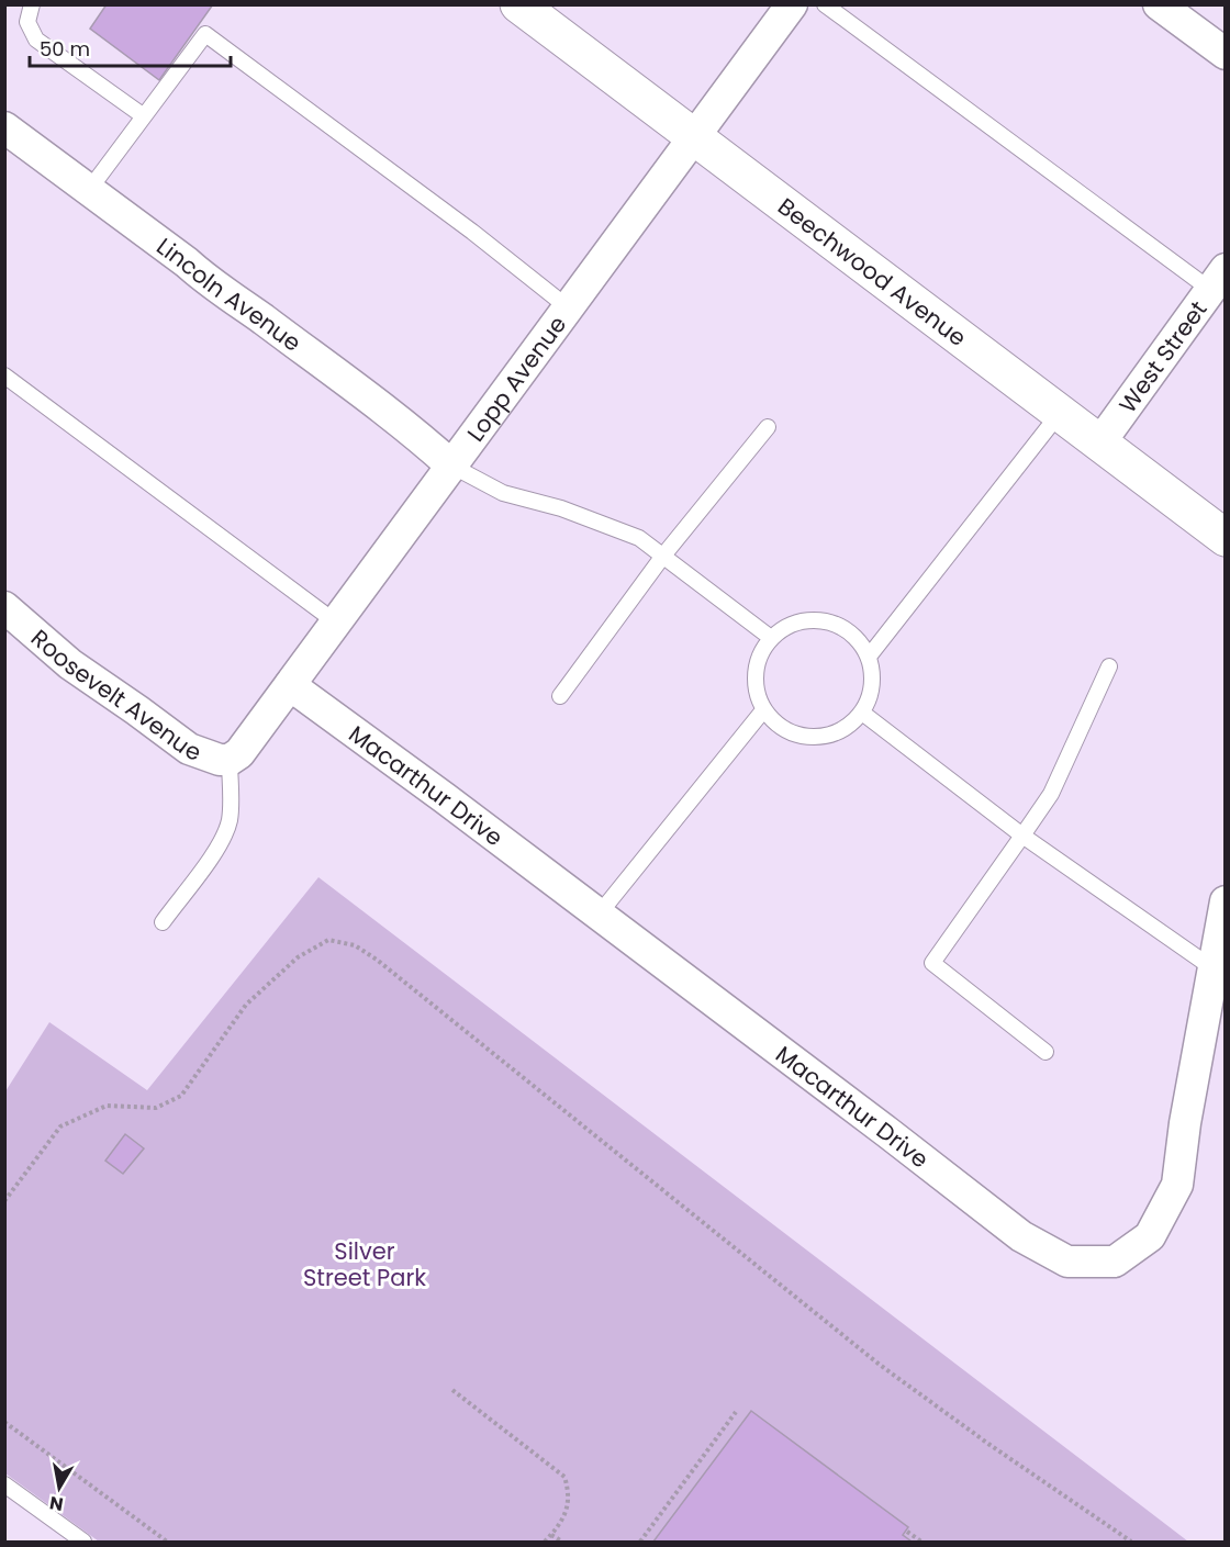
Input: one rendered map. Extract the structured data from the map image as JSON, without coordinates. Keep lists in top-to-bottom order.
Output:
{
  "streets": {
    "main road": ["Beechwood Avenue"],
    "street": [
      "Lincoln Avenue",
      "West Street",
      "Lopp Avenue",
      "Roosevelt Avenue",
      "Macarthur Drive"
    ]
  },
  "crossings": [
    ["Beechwood Avenue", "West Street"],
    ["Beechwood Avenue", "Lopp Avenue"],
    ["Lincoln Avenue", "Lopp Avenue"],
    ["Lopp Avenue", "Roosevelt Avenue"],
    ["Lopp Avenue", "Macarthur Drive"]
  ],
  "parks": ["Silver Street Park"],
  "scale_bar": "50 m",
  "north": "bottom"
}
